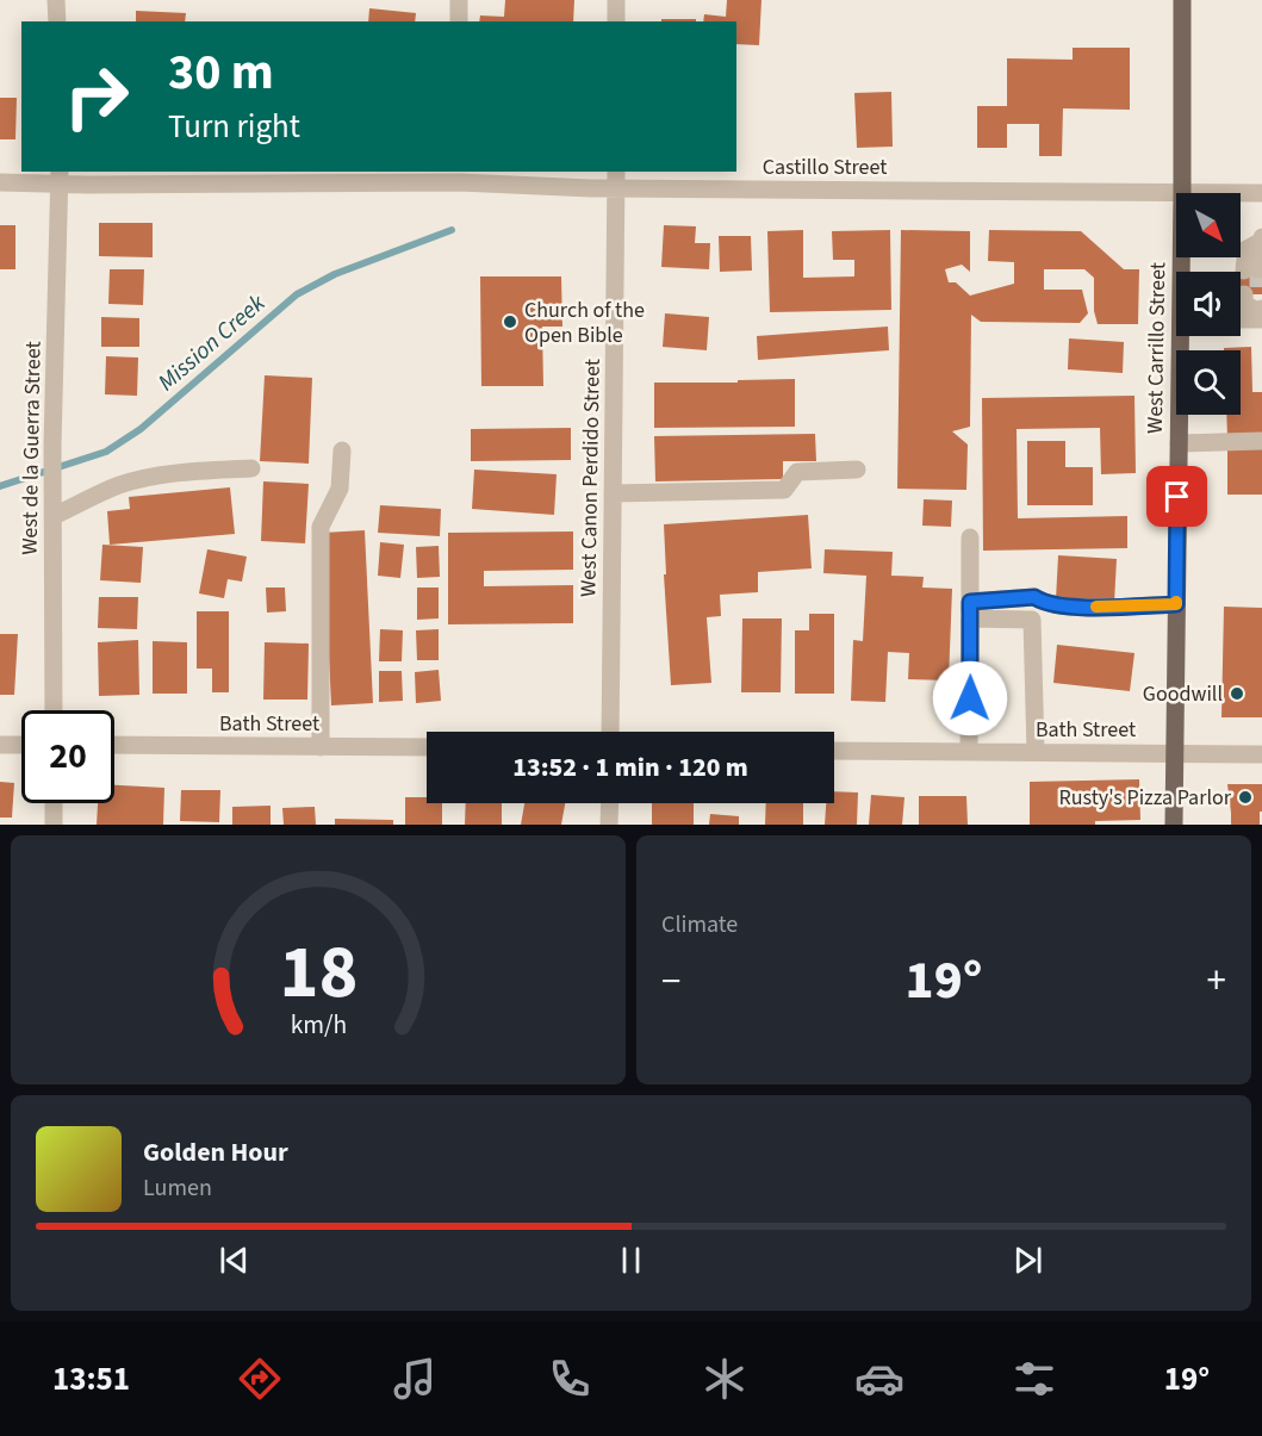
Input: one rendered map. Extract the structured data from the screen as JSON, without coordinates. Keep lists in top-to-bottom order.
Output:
{
  "streets": {
    "main road": ["West Carrillo Street"],
    "street": [
      "Castillo Street",
      "West de la Guerra Street",
      "West Canon Perdido Street",
      "Bath Street"
    ]
  },
  "crossings": [
    ["Castillo Street", "West Carrillo Street"],
    ["Castillo Street", "West de la Guerra Street"],
    ["Castillo Street", "West Canon Perdido Street"],
    ["West Carrillo Street", "Bath Street"]
  ],
  "water": ["Mission Creek"],
  "places": ["Church of the Open Bible", "Goodwill", "Rusty's Pizza Parlor"],
  "north": "bottom right",
  "page": {
    "turn": ["30 m", "Turn right"],
    "limit": "20",
    "trip": "13:52 · 1 min · 120 m",
    "tile": "Climate",
    "heat": ["−", "19°", "+"],
    "song": ["Golden Hour", "Lumen"],
    "tabs": ["13:51", "19°"],
    "gauge": ["18", "km/h"]
  }
}
